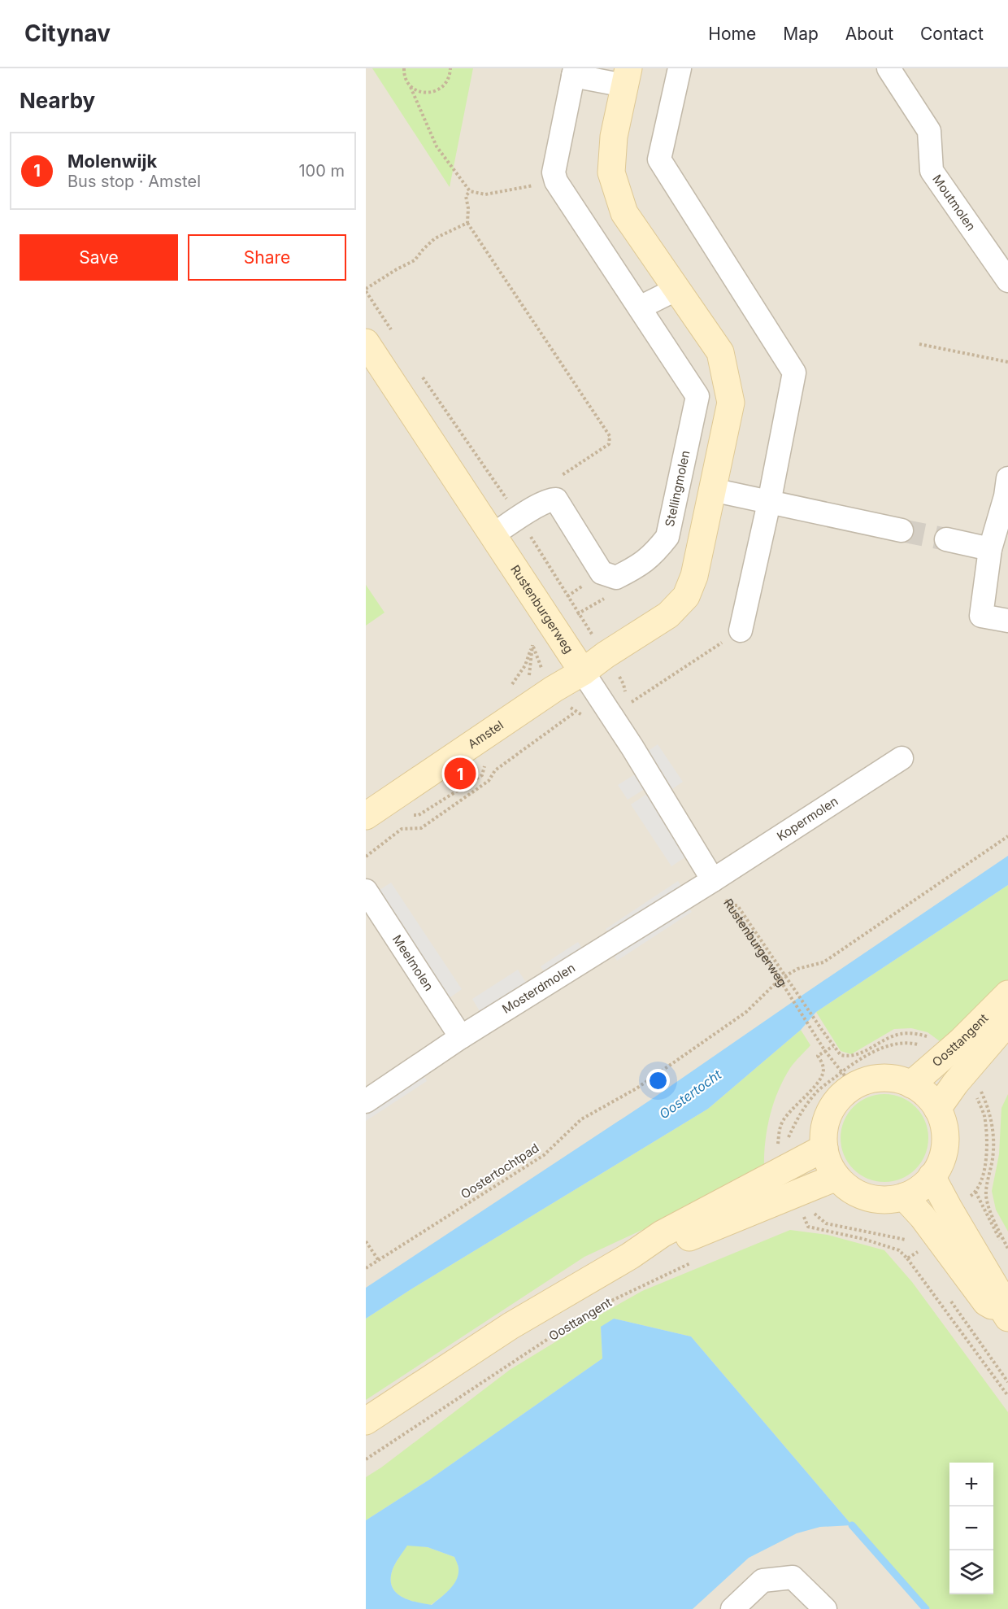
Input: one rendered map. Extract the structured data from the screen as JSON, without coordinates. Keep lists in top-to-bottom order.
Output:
{
  "streets": {
    "street": [
      "Moutmolen",
      "Stellingmolen",
      "Rustenburgerweg",
      "Amstel",
      "Kopermolen",
      "Meelmolen",
      "Mosterdmolen",
      "Oosttangent"
    ],
    "path": ["Oostertochtpad"]
  },
  "crossings": [
    ["Rustenburgerweg", "Amstel"],
    ["Rustenburgerweg", "Kopermolen"],
    ["Rustenburgerweg", "Mosterdmolen"],
    ["Rustenburgerweg", "Oosttangent"],
    ["Rustenburgerweg", "Oostertochtpad"],
    ["Kopermolen", "Mosterdmolen"],
    ["Meelmolen", "Mosterdmolen"]
  ],
  "water": ["Oostertocht"],
  "page": {
    "header": "Citynav",
    "nav": [
      "Home",
      "Map",
      "About",
      "Contact"
    ],
    "heading": "Nearby",
    "list": [
      {
        "mark": "1",
        "name": "Molenwijk",
        "note": "Bus stop · Amstel",
        "value": "100 m"
      }
    ],
    "buttons": ["Save", "Share"],
    "pins": "1",
    "map_buttons": ["+", "−"]
  }
}
